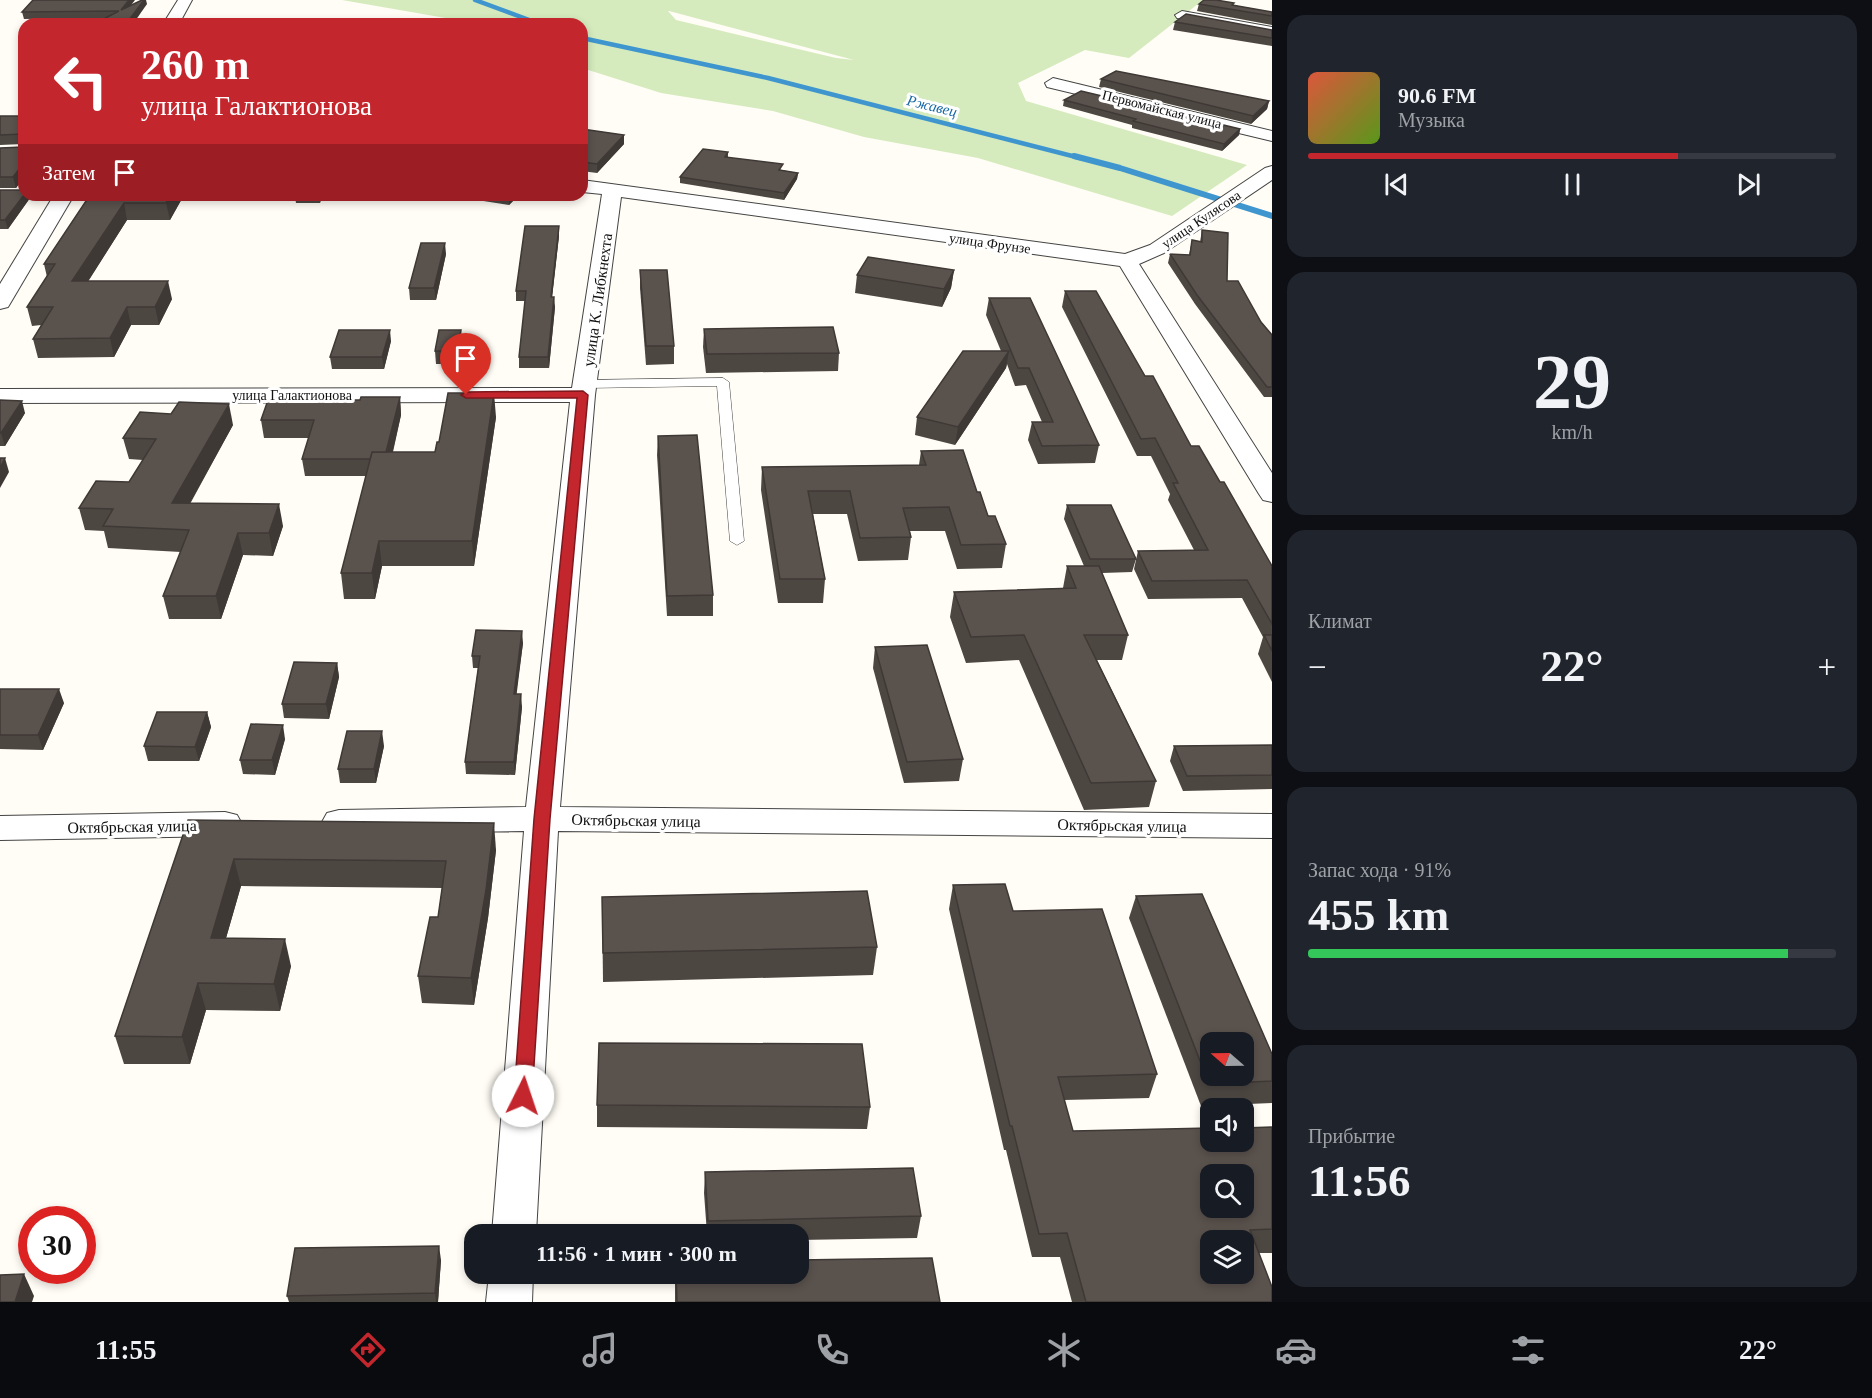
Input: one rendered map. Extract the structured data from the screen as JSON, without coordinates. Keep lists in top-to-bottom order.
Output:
{
  "streets": {
    "street": [
      "Первомайская улица",
      "улица Кулясова",
      "улица Фрунзе",
      "улица К. Либкнехта",
      "улица Галактионова",
      "Октябрьская улица"
    ]
  },
  "crossings": [
    ["улица Кулясова", "улица Фрунзе"],
    ["улица Фрунзе", "улица К. Либкнехта"],
    ["улица К. Либкнехта", "улица Галактионова"],
    ["улица К. Либкнехта", "Октябрьская улица"]
  ],
  "water": ["Ржавец"],
  "north": "left",
  "page": {
    "turn": ["260 m", "улица Галактионова"],
    "song": ["90.6 FM", "Музыка"],
    "then": "Затем",
    "tile": [
      ["29", "km/h"],
      "Климат",
      ["Запас хода · 91%", "455 km"],
      ["Прибытие", "11:56"]
    ],
    "heat": ["−", "22°", "+"],
    "limit": "30",
    "trip": "11:56 · 1 мин · 300 m",
    "tabs": ["11:55", "22°"]
  }
}
